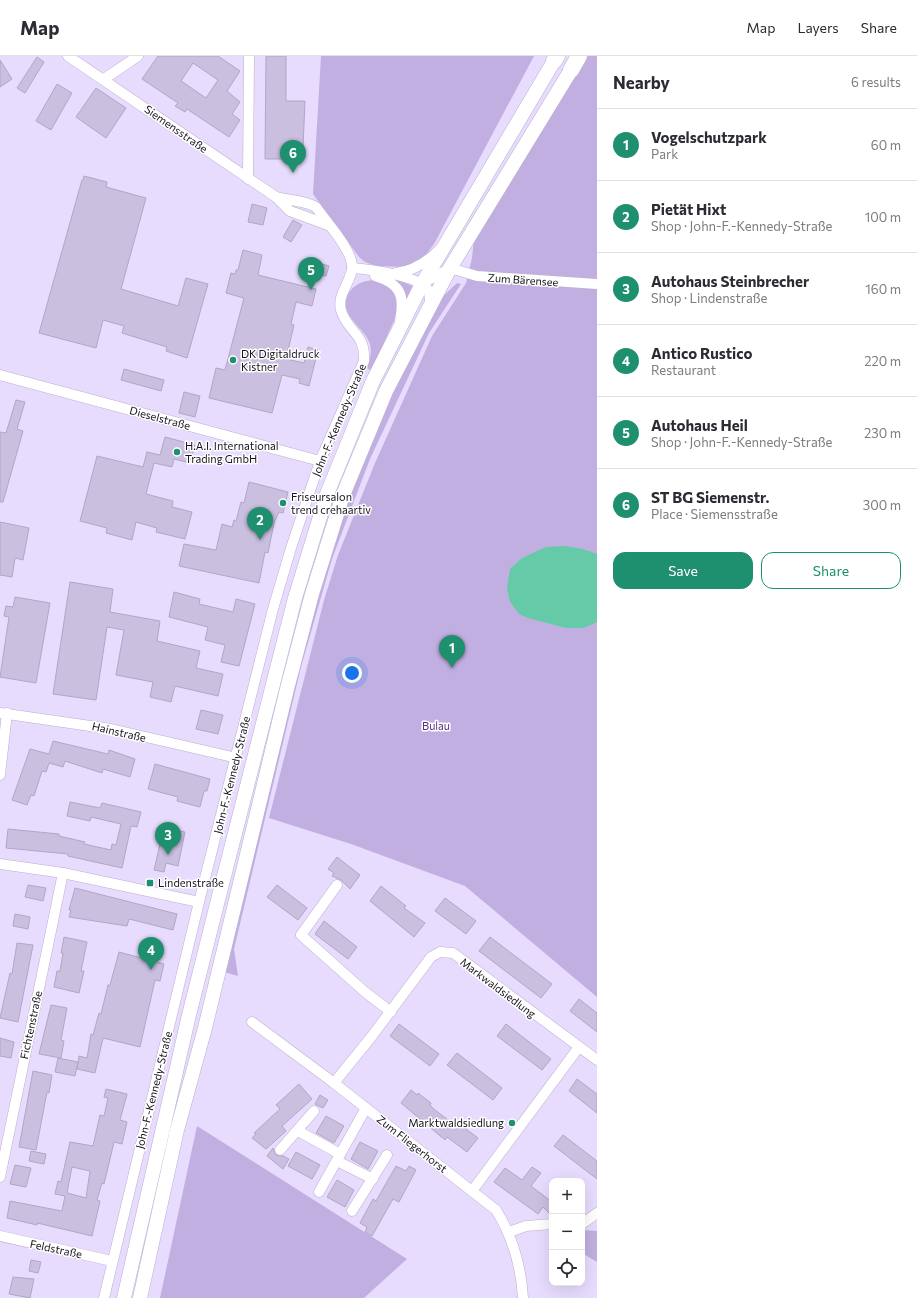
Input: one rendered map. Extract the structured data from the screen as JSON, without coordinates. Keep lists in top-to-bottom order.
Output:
{
  "streets": {
    "street": [
      "Siemensstraße",
      "Zum Bärensee",
      "Dieselstraße",
      "John-F.-Kennedy-Straße",
      "Hainstraße",
      "Markwaldsiedlung",
      "Fichtenstraße",
      "Zum Fliegerhorst",
      "Feldstraße"
    ]
  },
  "crossings": [
    ["Siemensstraße", "John-F.-Kennedy-Straße"],
    ["Dieselstraße", "John-F.-Kennedy-Straße"],
    ["John-F.-Kennedy-Straße", "Hainstraße"],
    ["John-F.-Kennedy-Straße", "Feldstraße"],
    ["Markwaldsiedlung", "Zum Fliegerhorst"]
  ],
  "parks": ["Bulau"],
  "places": {
    "other": [
      "DK Digitaldruck Kistner",
      "H.A.I. International Trading GmbH",
      "Friseursalon trend crehaartiv",
      "Marktwaldsiedlung"
    ],
    "transit": ["Lindenstraße"]
  },
  "page": {
    "header": "Map",
    "nav": ["Map", "Layers", "Share"],
    "heading": ["Nearby", "6 results"],
    "list": [
      {
        "mark": "1",
        "name": "Vogelschutzpark",
        "note": "Park",
        "value": "60 m"
      },
      {
        "mark": "2",
        "name": "Pietät Hixt",
        "note": "Shop · John-F.-Kennedy-Straße",
        "value": "100 m"
      },
      {
        "mark": "3",
        "name": "Autohaus Steinbrecher",
        "note": "Shop · Lindenstraße",
        "value": "160 m"
      },
      {
        "mark": "4",
        "name": "Antico Rustico",
        "note": "Restaurant",
        "value": "220 m"
      },
      {
        "mark": "5",
        "name": "Autohaus Heil",
        "note": "Shop · John-F.-Kennedy-Straße",
        "value": "230 m"
      },
      {
        "mark": "6",
        "name": "ST BG Siemenstr.",
        "note": "Place · Siemensstraße",
        "value": "300 m"
      }
    ],
    "pins": [
      "6",
      "5",
      "2",
      "1",
      "3",
      "4"
    ],
    "buttons": ["Save", "Share"],
    "map_buttons": ["+", "−"]
  }
}
